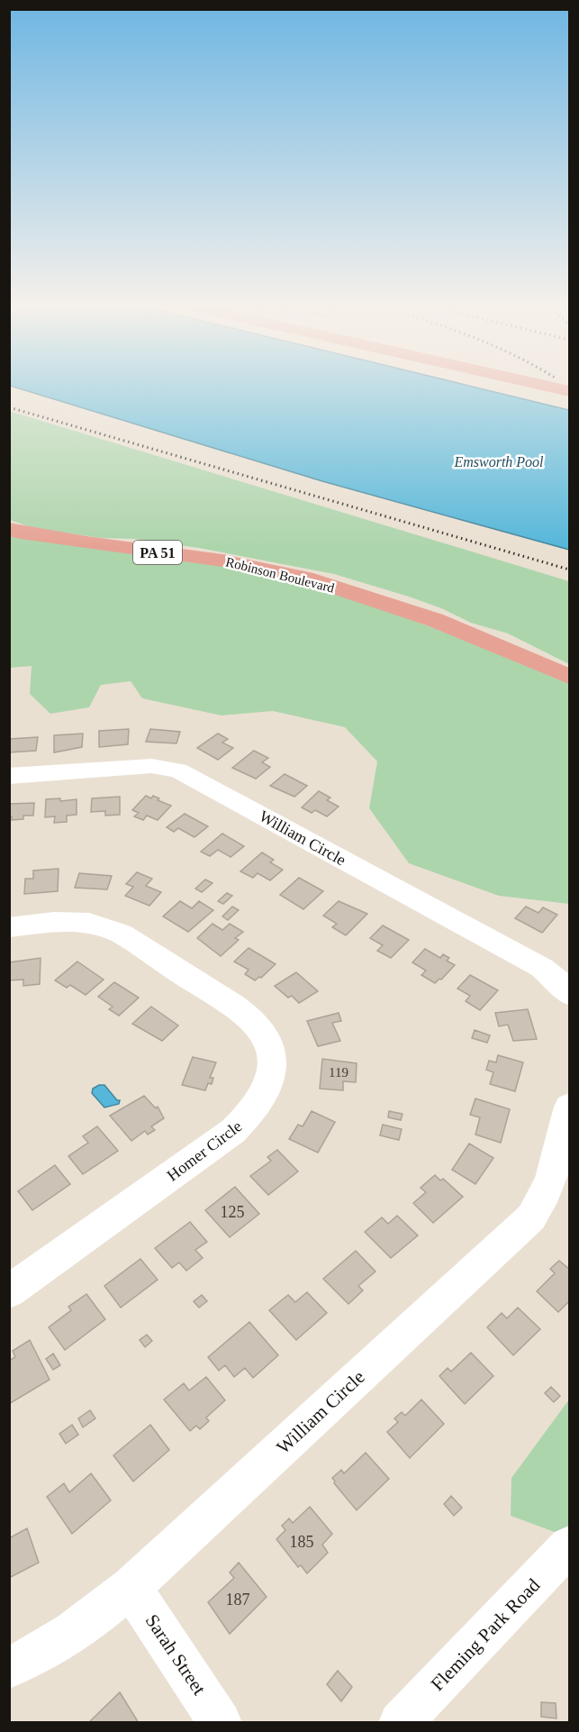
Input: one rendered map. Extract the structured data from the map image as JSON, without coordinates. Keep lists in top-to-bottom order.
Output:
{
  "streets": {
    "main road": ["PA 51", "Robinson Boulevard"],
    "street": [
      "William Circle",
      "Homer Circle",
      "Fleming Park Road",
      "Sarah Street"
    ]
  },
  "crossings": [
    ["William Circle", "Sarah Street"]
  ],
  "water": ["Emsworth Pool"],
  "house_numbers": [
    "119",
    "125",
    "185",
    "187"
  ]
}
